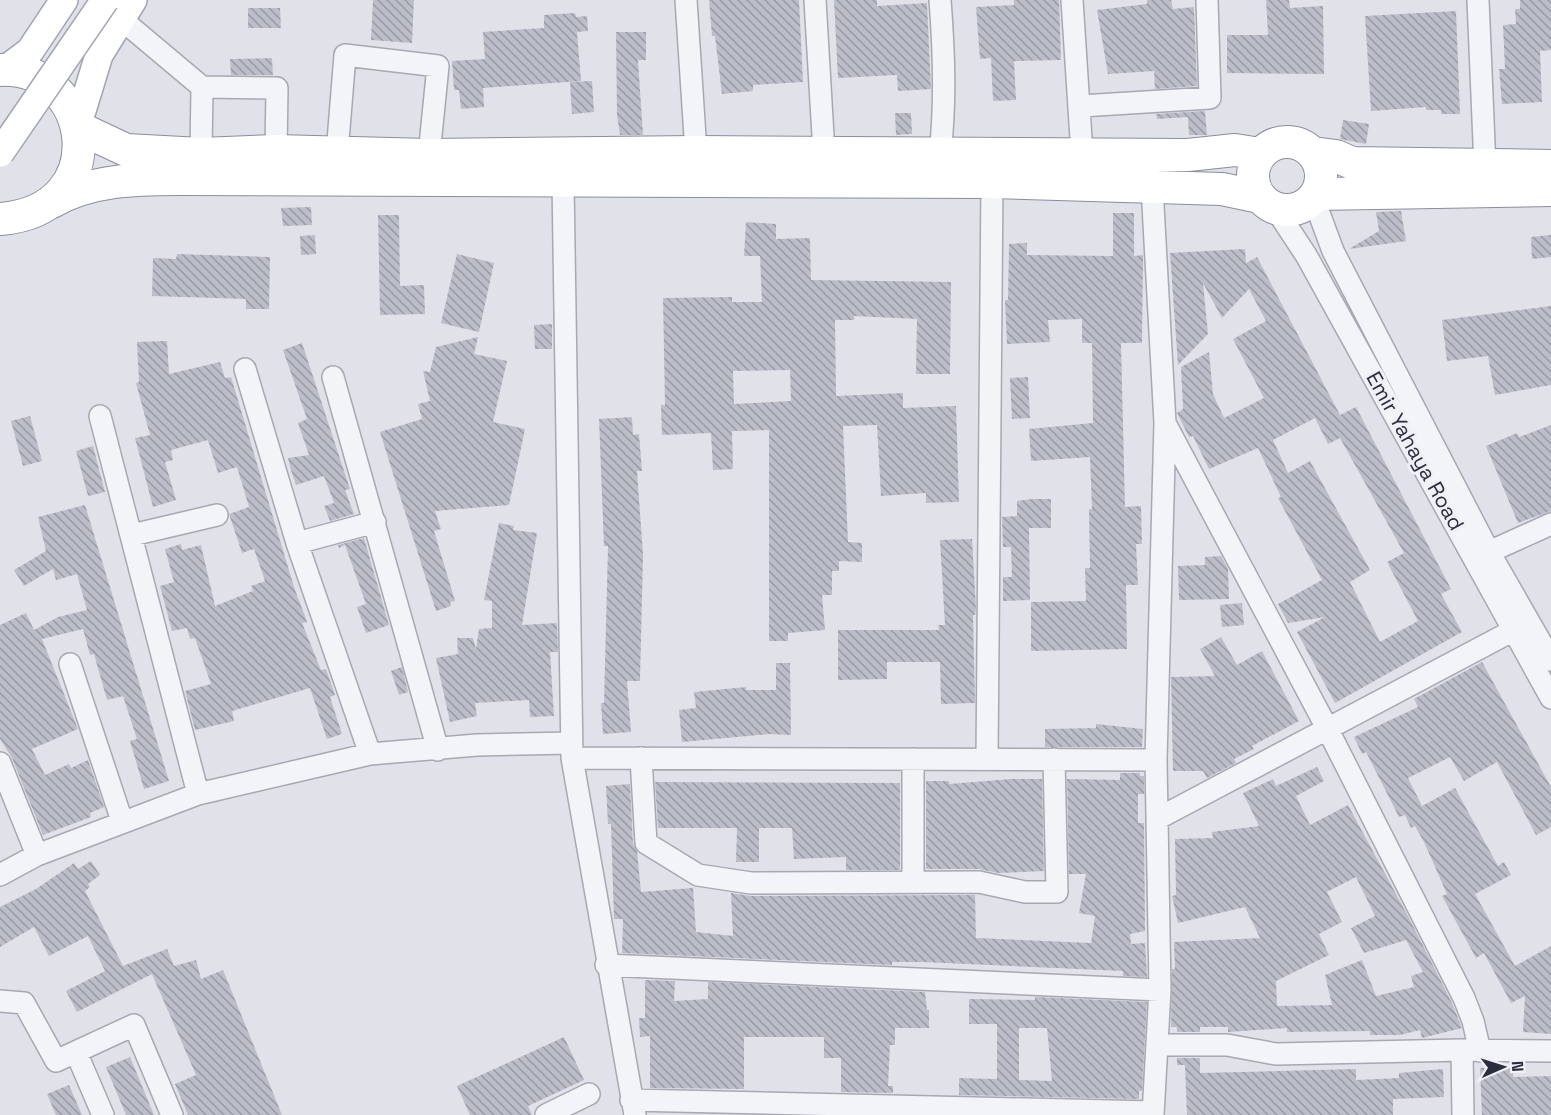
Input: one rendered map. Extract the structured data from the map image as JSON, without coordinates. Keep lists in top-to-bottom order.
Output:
{
  "streets": {
    "street": ["Emir Yahaya Road"]
  },
  "north": "right"
}
